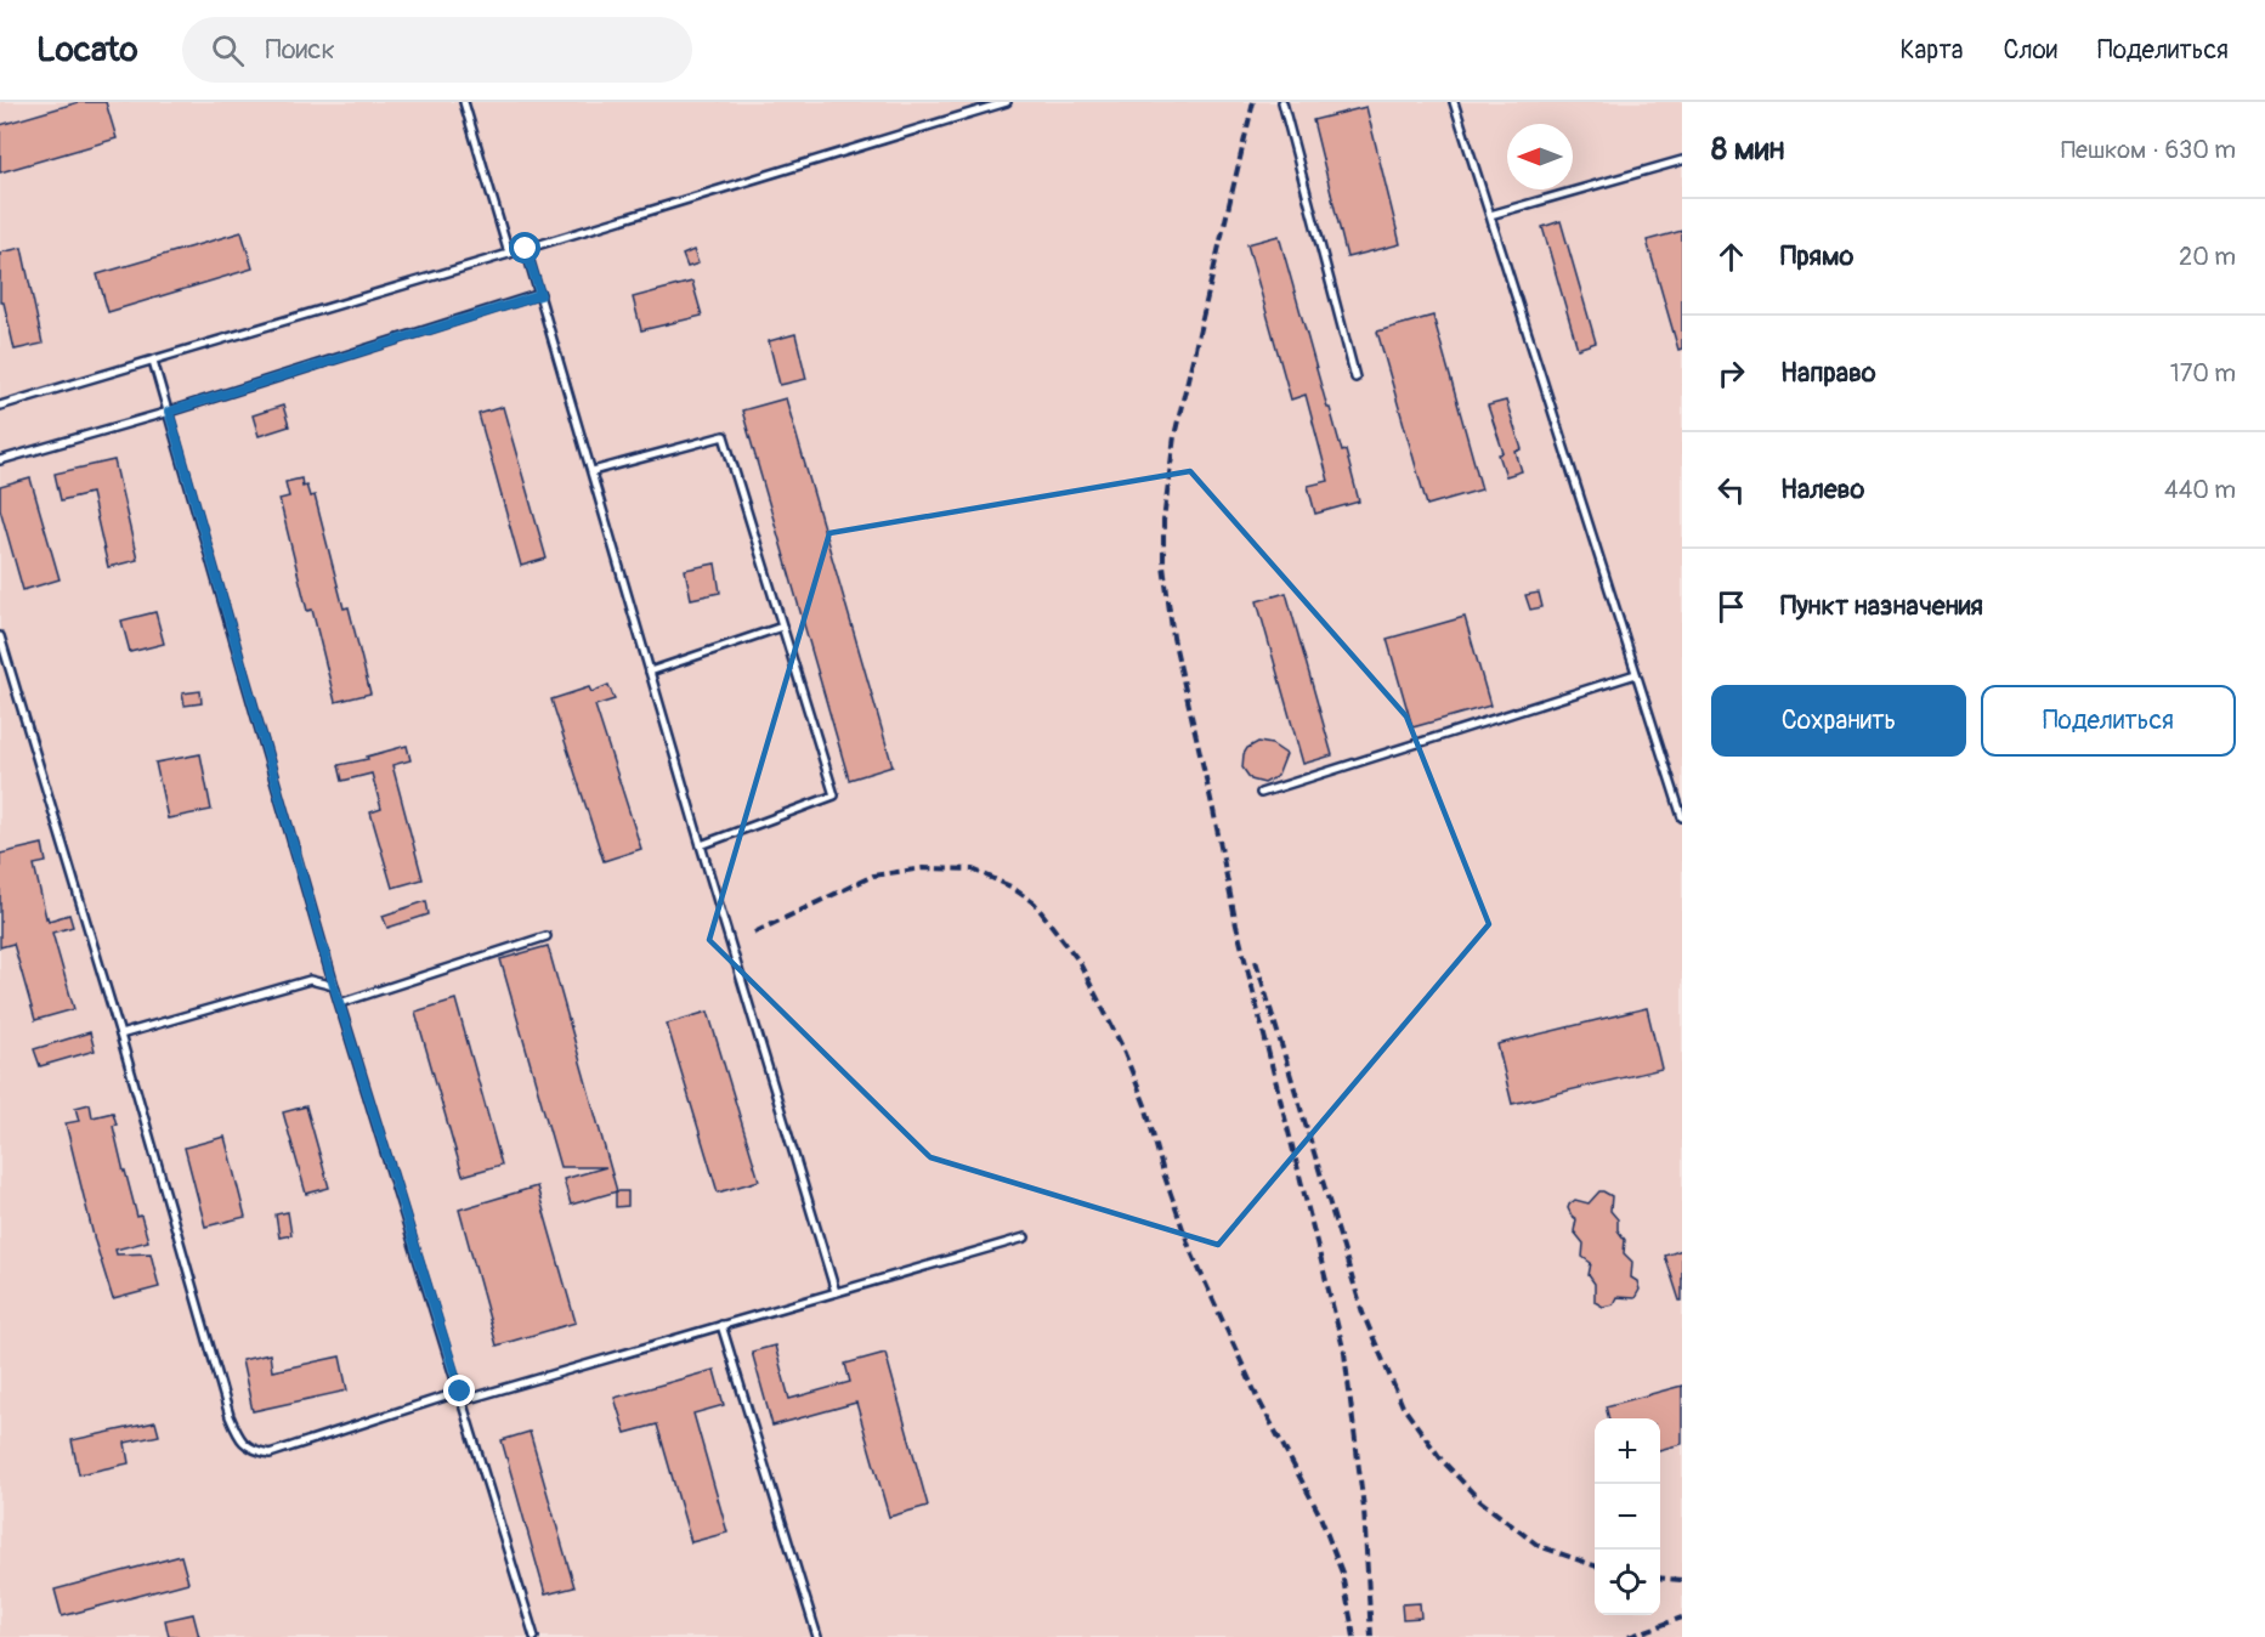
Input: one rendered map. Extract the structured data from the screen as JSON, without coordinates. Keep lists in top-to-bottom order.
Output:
{
  "north": "left",
  "page": {
    "header": "Locato",
    "search": "Поиск",
    "nav": ["Карта", "Слои", "Поделиться"],
    "heading": ["8 мин", "Пешком · 630 m"],
    "list": [
      ["Прямо", "20 m"],
      ["Направо", "170 m"],
      ["Налево", "440 m"],
      "Пункт назначения"
    ],
    "buttons": ["Сохранить", "Поделиться"],
    "map_buttons": ["+", "−"]
  }
}
